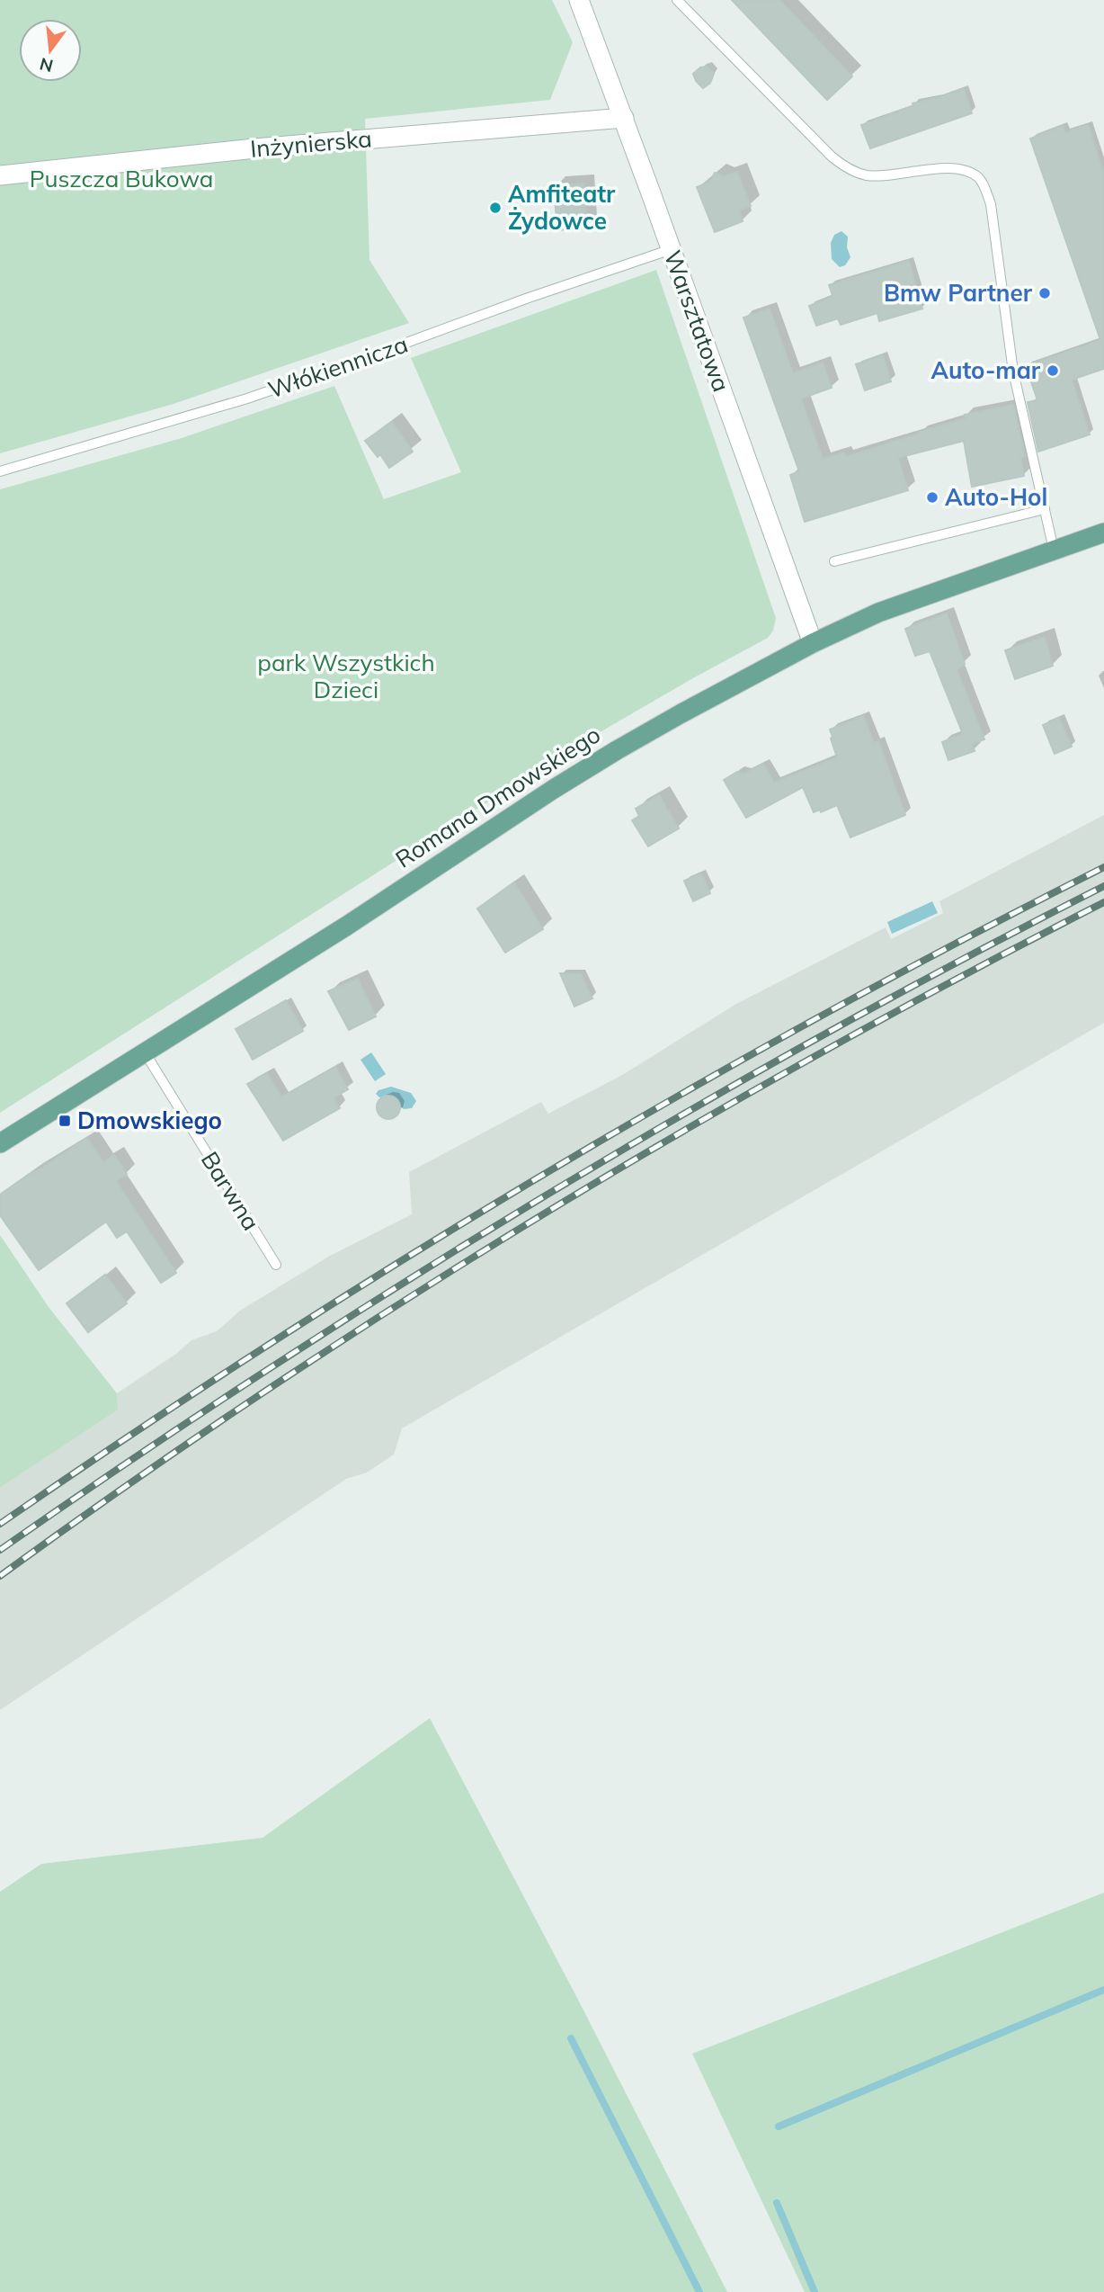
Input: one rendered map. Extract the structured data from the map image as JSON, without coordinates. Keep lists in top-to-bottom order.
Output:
{
  "streets": {
    "main road": ["Romana Dmowskiego"],
    "street": ["Inżynierska", "Warsztatowa"],
    "lane": ["Włókiennicza", "Barwna"]
  },
  "crossings": [
    ["Inżynierska", "Warsztatowa"],
    ["Warsztatowa", "Włókiennicza"],
    ["Warsztatowa", "Romana Dmowskiego"],
    ["Romana Dmowskiego", "Barwna"]
  ],
  "parks": ["Puszcza Bukowa", "park Wszystkich Dzieci"],
  "places": {
    "other": [
      "Amfiteatr Żydowce",
      "Bmw Partner",
      "Auto-mar",
      "Auto-Hol"
    ],
    "transit": ["Dmowskiego"]
  },
  "north": "bottom"
}
